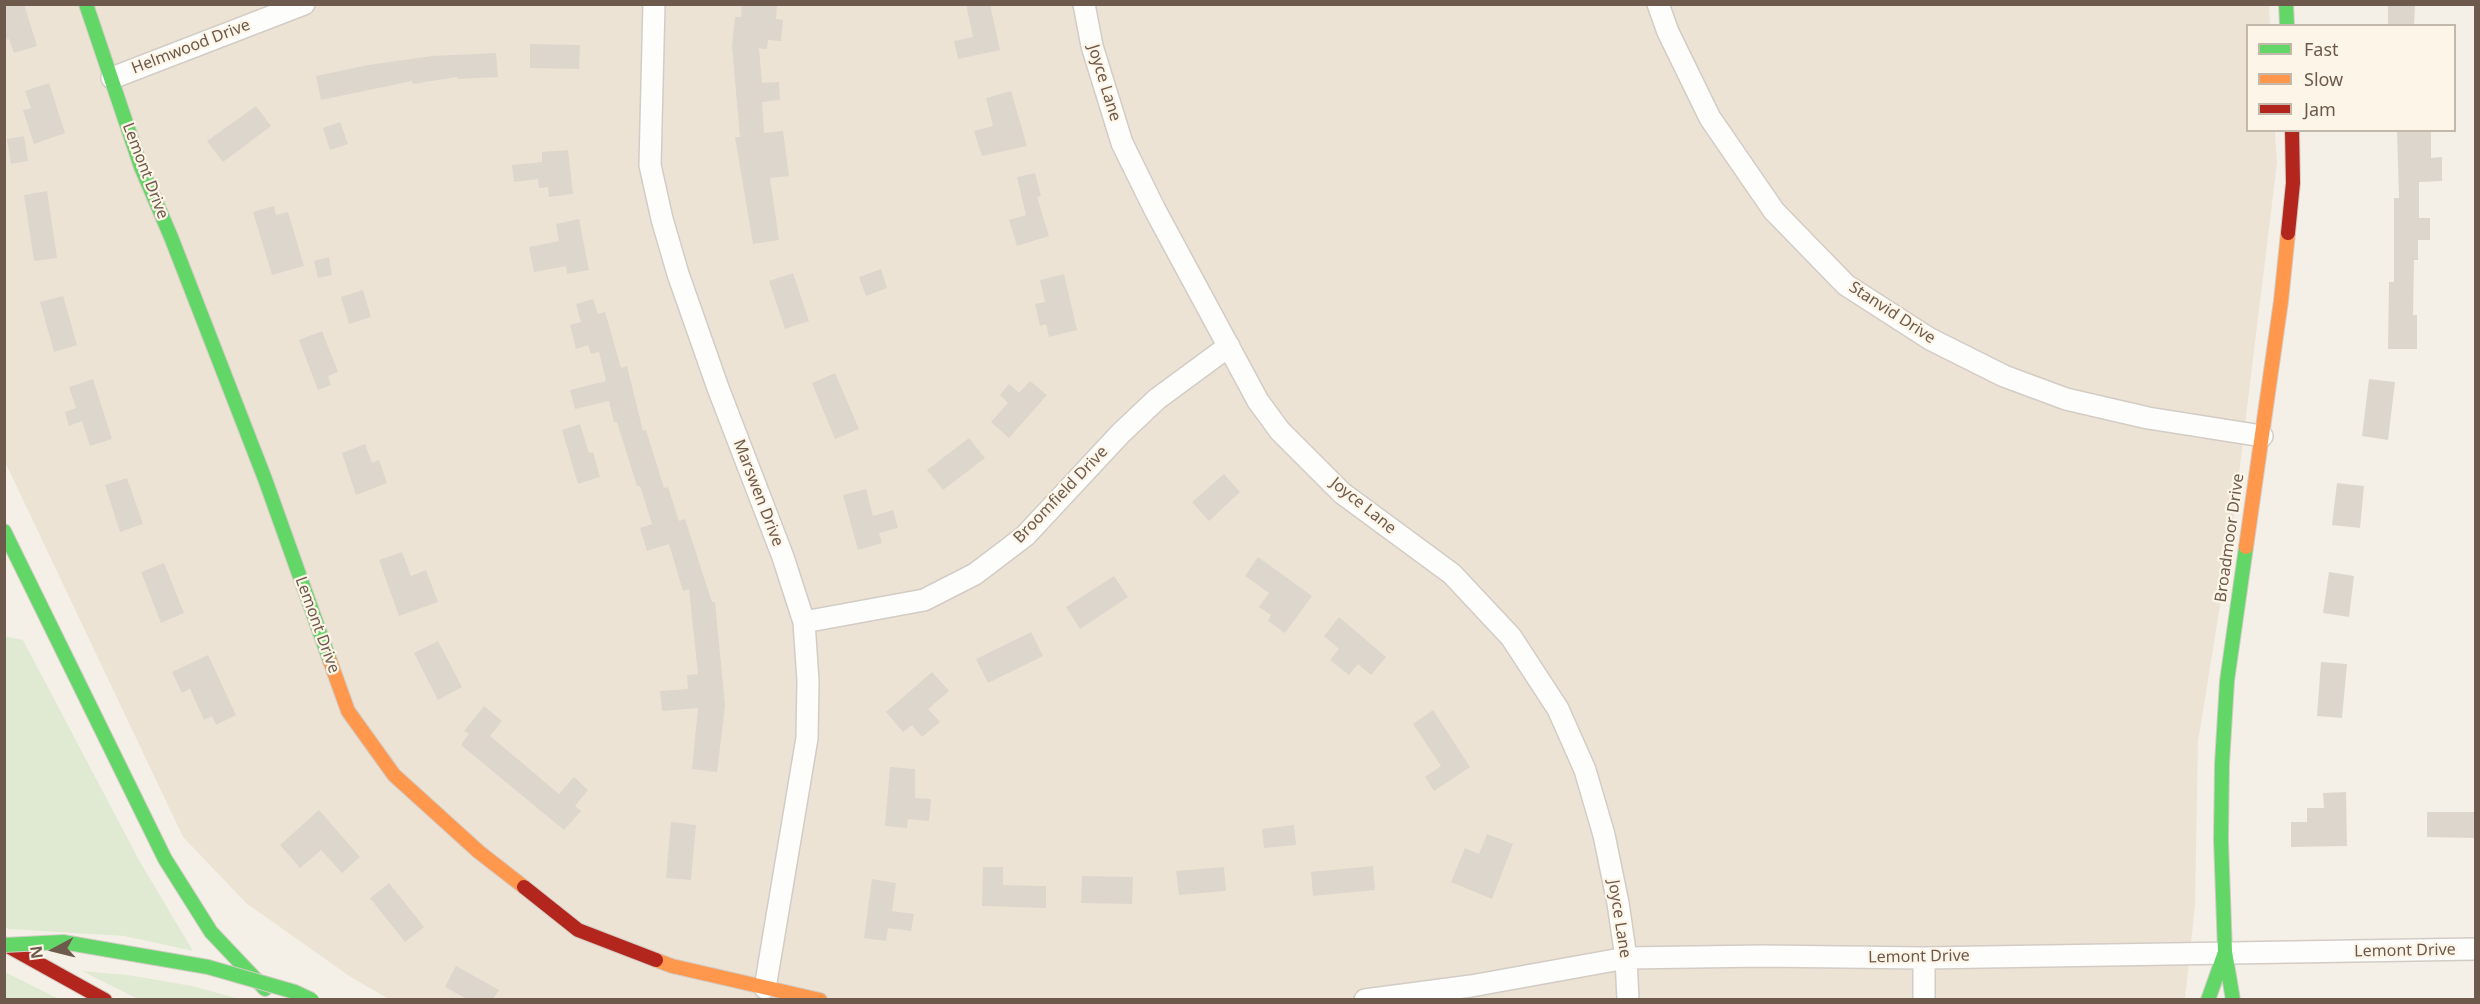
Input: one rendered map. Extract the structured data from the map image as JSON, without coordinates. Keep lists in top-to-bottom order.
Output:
{
  "streets": {
    "main road": ["Lemont Drive", "Broadmoor Drive"],
    "street": [
      "Helmwood Drive",
      "Joyce Lane",
      "Stanvid Drive",
      "Marswen Drive",
      "Broomfield Drive"
    ]
  },
  "crossings": [
    ["Helmwood Drive", "Lemont Drive"],
    ["Joyce Lane", "Lemont Drive"],
    ["Joyce Lane", "Broomfield Drive"],
    ["Lemont Drive", "Marswen Drive"],
    ["Lemont Drive", "Broadmoor Drive"],
    ["Stanvid Drive", "Broadmoor Drive"],
    ["Marswen Drive", "Broomfield Drive"]
  ],
  "legend": ["Fast", "Slow", "Jam"],
  "north": "left"
}
